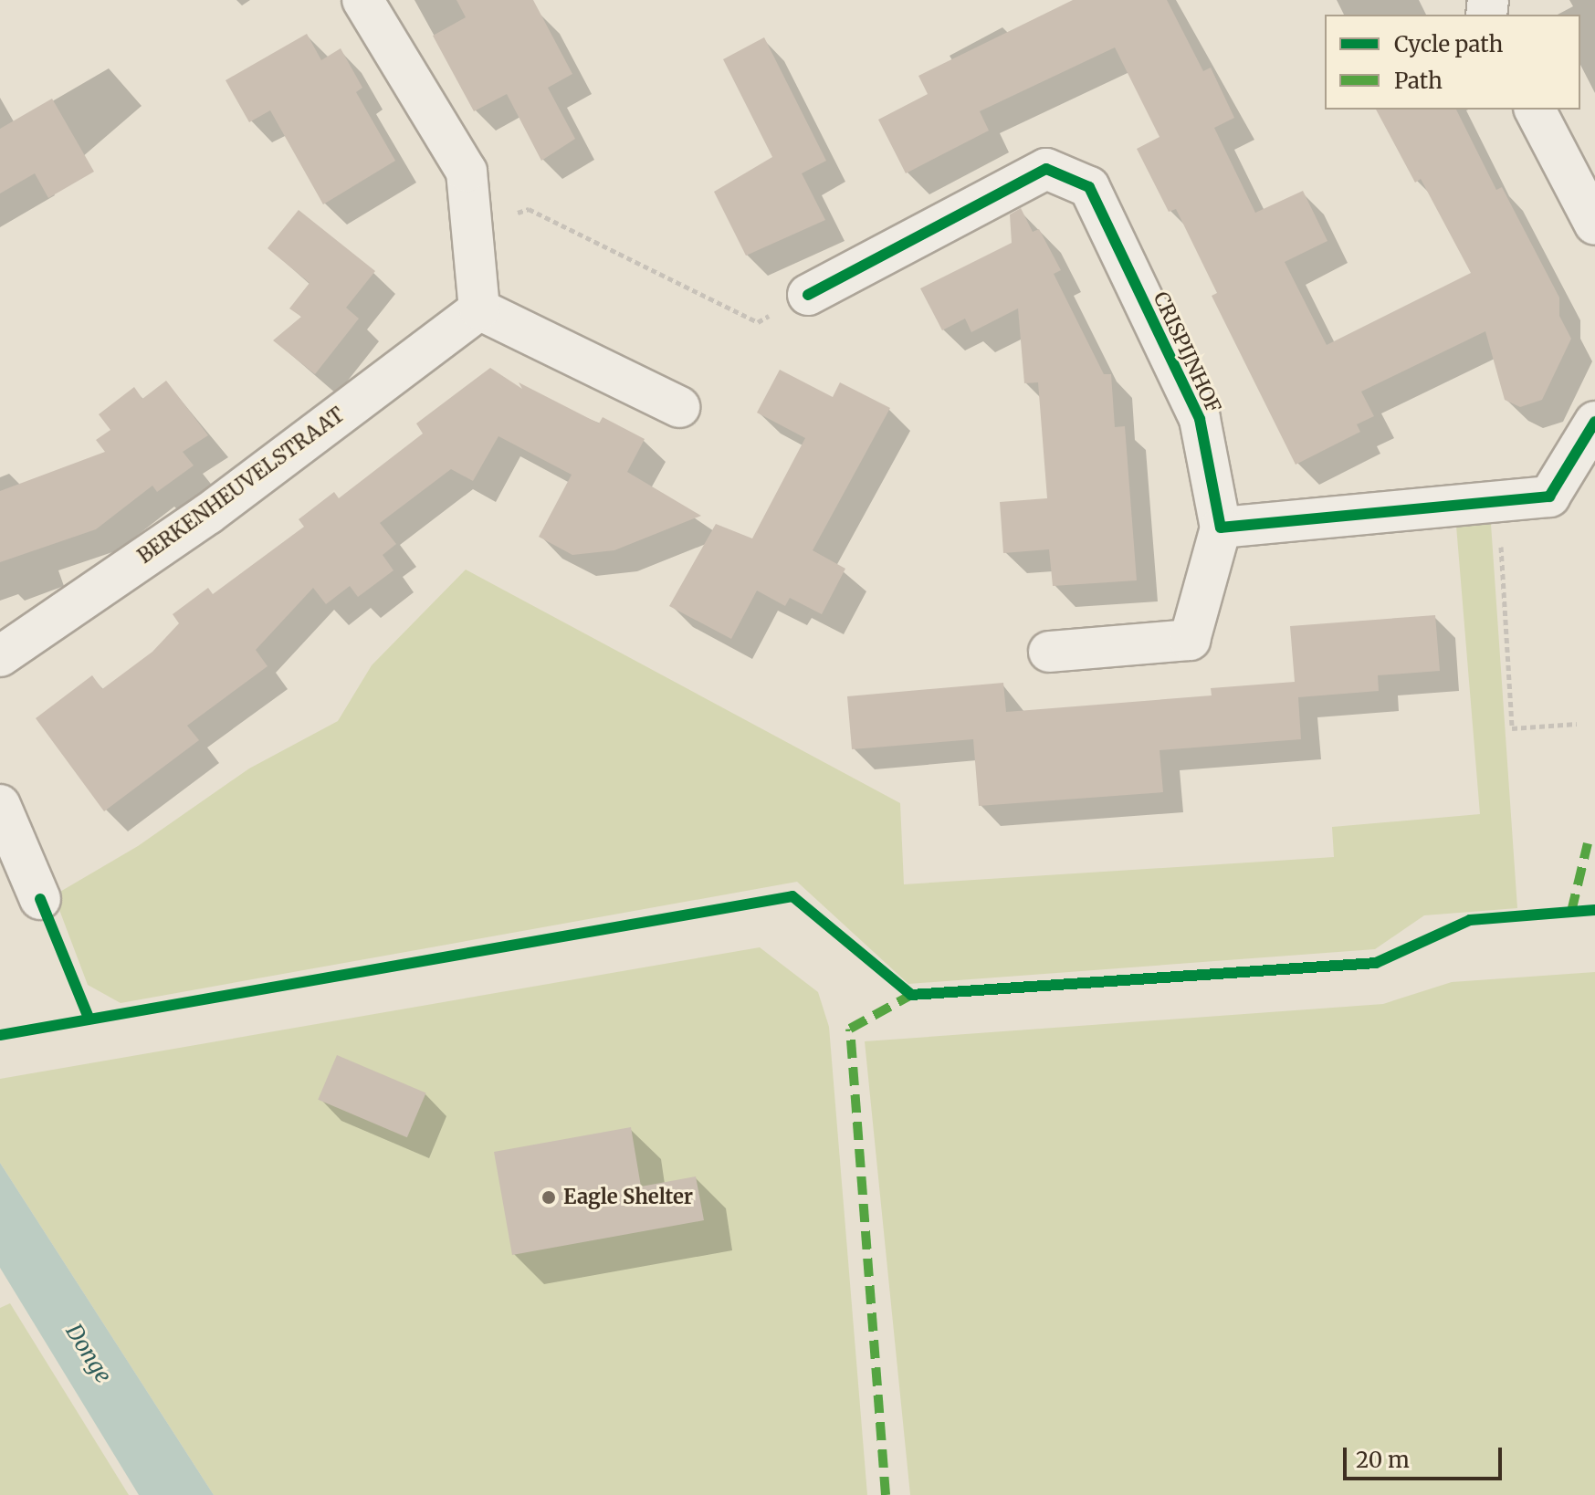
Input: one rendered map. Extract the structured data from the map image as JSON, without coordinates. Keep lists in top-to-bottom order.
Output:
{
  "streets": {
    "street": ["CRISPIJNHOF", "BERKENHEUVELSTRAAT"]
  },
  "water": ["Donge"],
  "places": ["Eagle Shelter"],
  "legend": ["Cycle path", "Path"],
  "scale_bar": "20 m"
}
